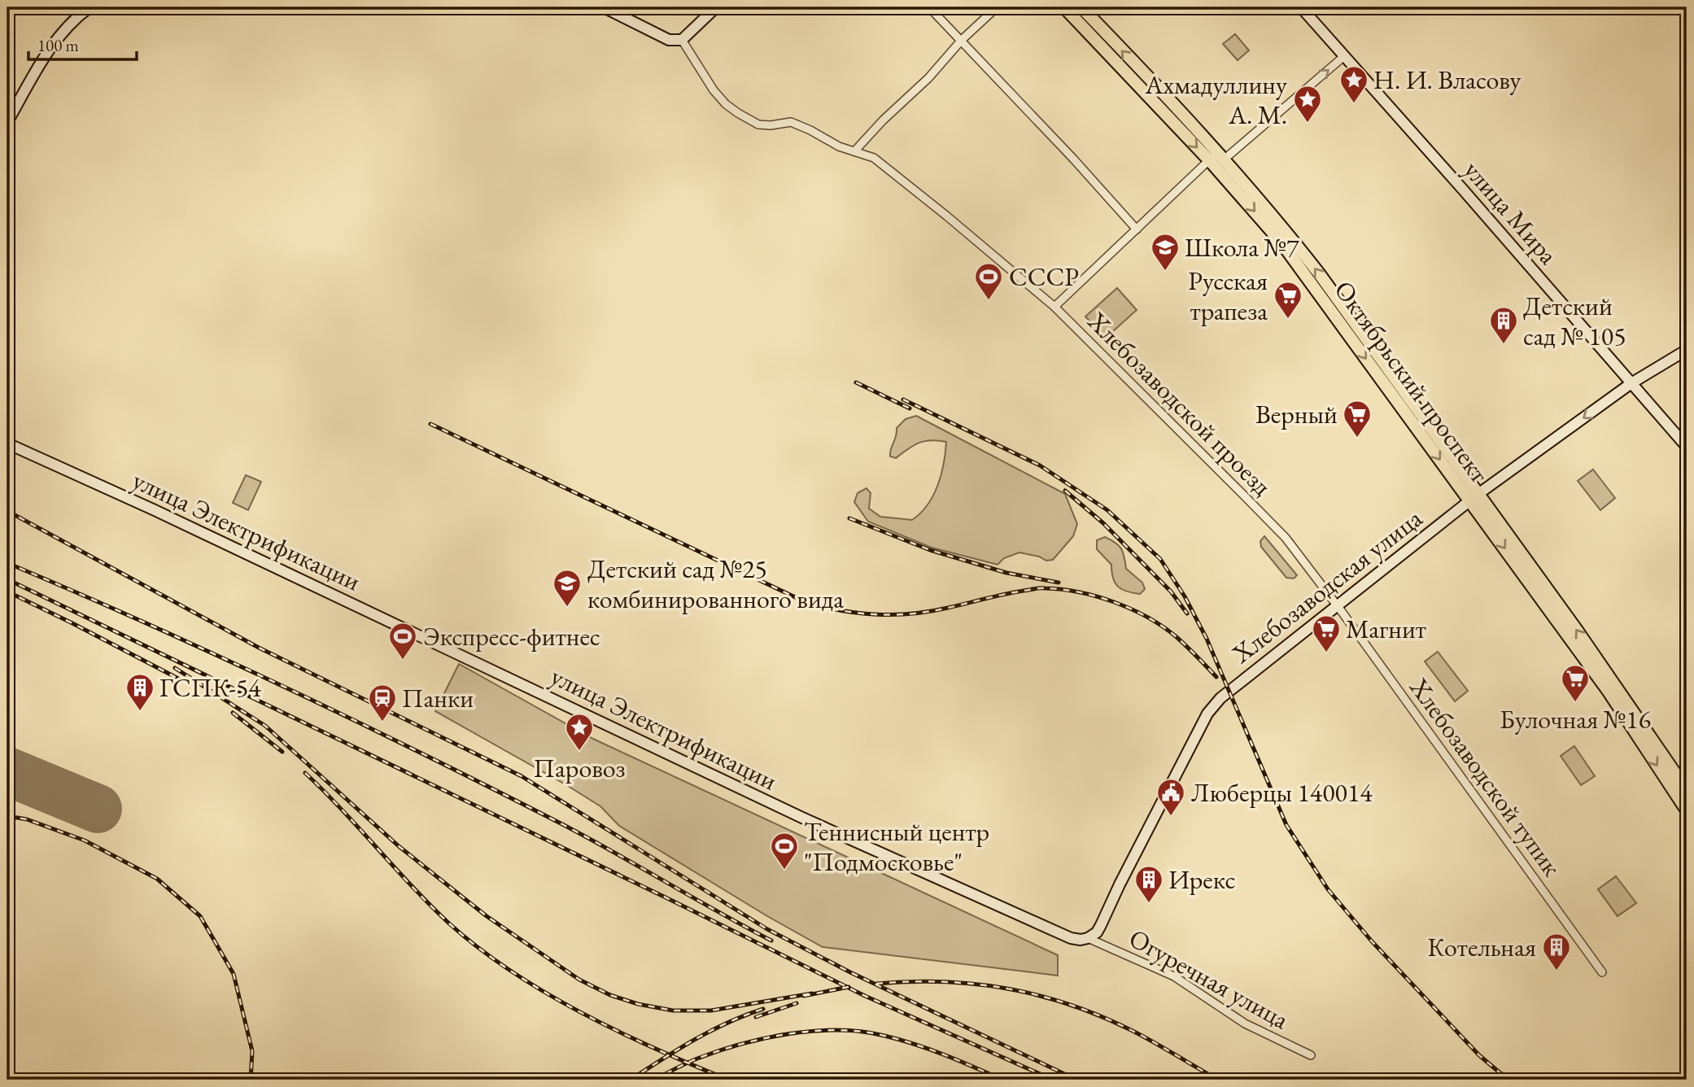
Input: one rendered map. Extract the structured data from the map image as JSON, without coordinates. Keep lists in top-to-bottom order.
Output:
{
  "streets": {
    "main road": [
      "улица Мира",
      "Октябрьский проспект",
      "улица Электрификации",
      "Хлебозаводская улица"
    ],
    "street": ["Хлебозаводской проезд", "Хлебозаводской тупик", "Огуречная улица"]
  },
  "crossings": [
    ["улица Мира", "Хлебозаводская улица"],
    ["Октябрьский проспект", "Хлебозаводская улица"],
    ["Хлебозаводской проезд", "Хлебозаводская улица"],
    ["Хлебозаводской проезд", "Хлебозаводской тупик"],
    ["улица Электрификации", "Хлебозаводская улица"],
    ["улица Электрификации", "Огуречная улица"],
    ["Хлебозаводская улица", "Хлебозаводской тупик"],
    ["Хлебозаводская улица", "Огуречная улица"]
  ],
  "places": {
    "place": ["Н. И. Власову", "Ахмадуллину А. М.", "Паровоз"],
    "school or university": ["Школа №7", "Детский сад №25 комбинированного вида"],
    "sports": ["СССР", "Экспресс-фитнес", "Теннисный центр \"Подмосковье\""],
    "supermarket": [
      "Русская трапеза",
      "Верный",
      "Магнит",
      "Булочная №16"
    ],
    "building": [
      "Детский сад № 105",
      "ГСПК-54",
      "Ирекс",
      "Котельная"
    ],
    "station": ["Панки"],
    "public building": ["Люберцы 140014"]
  },
  "scale_bar": "100 m"
}
